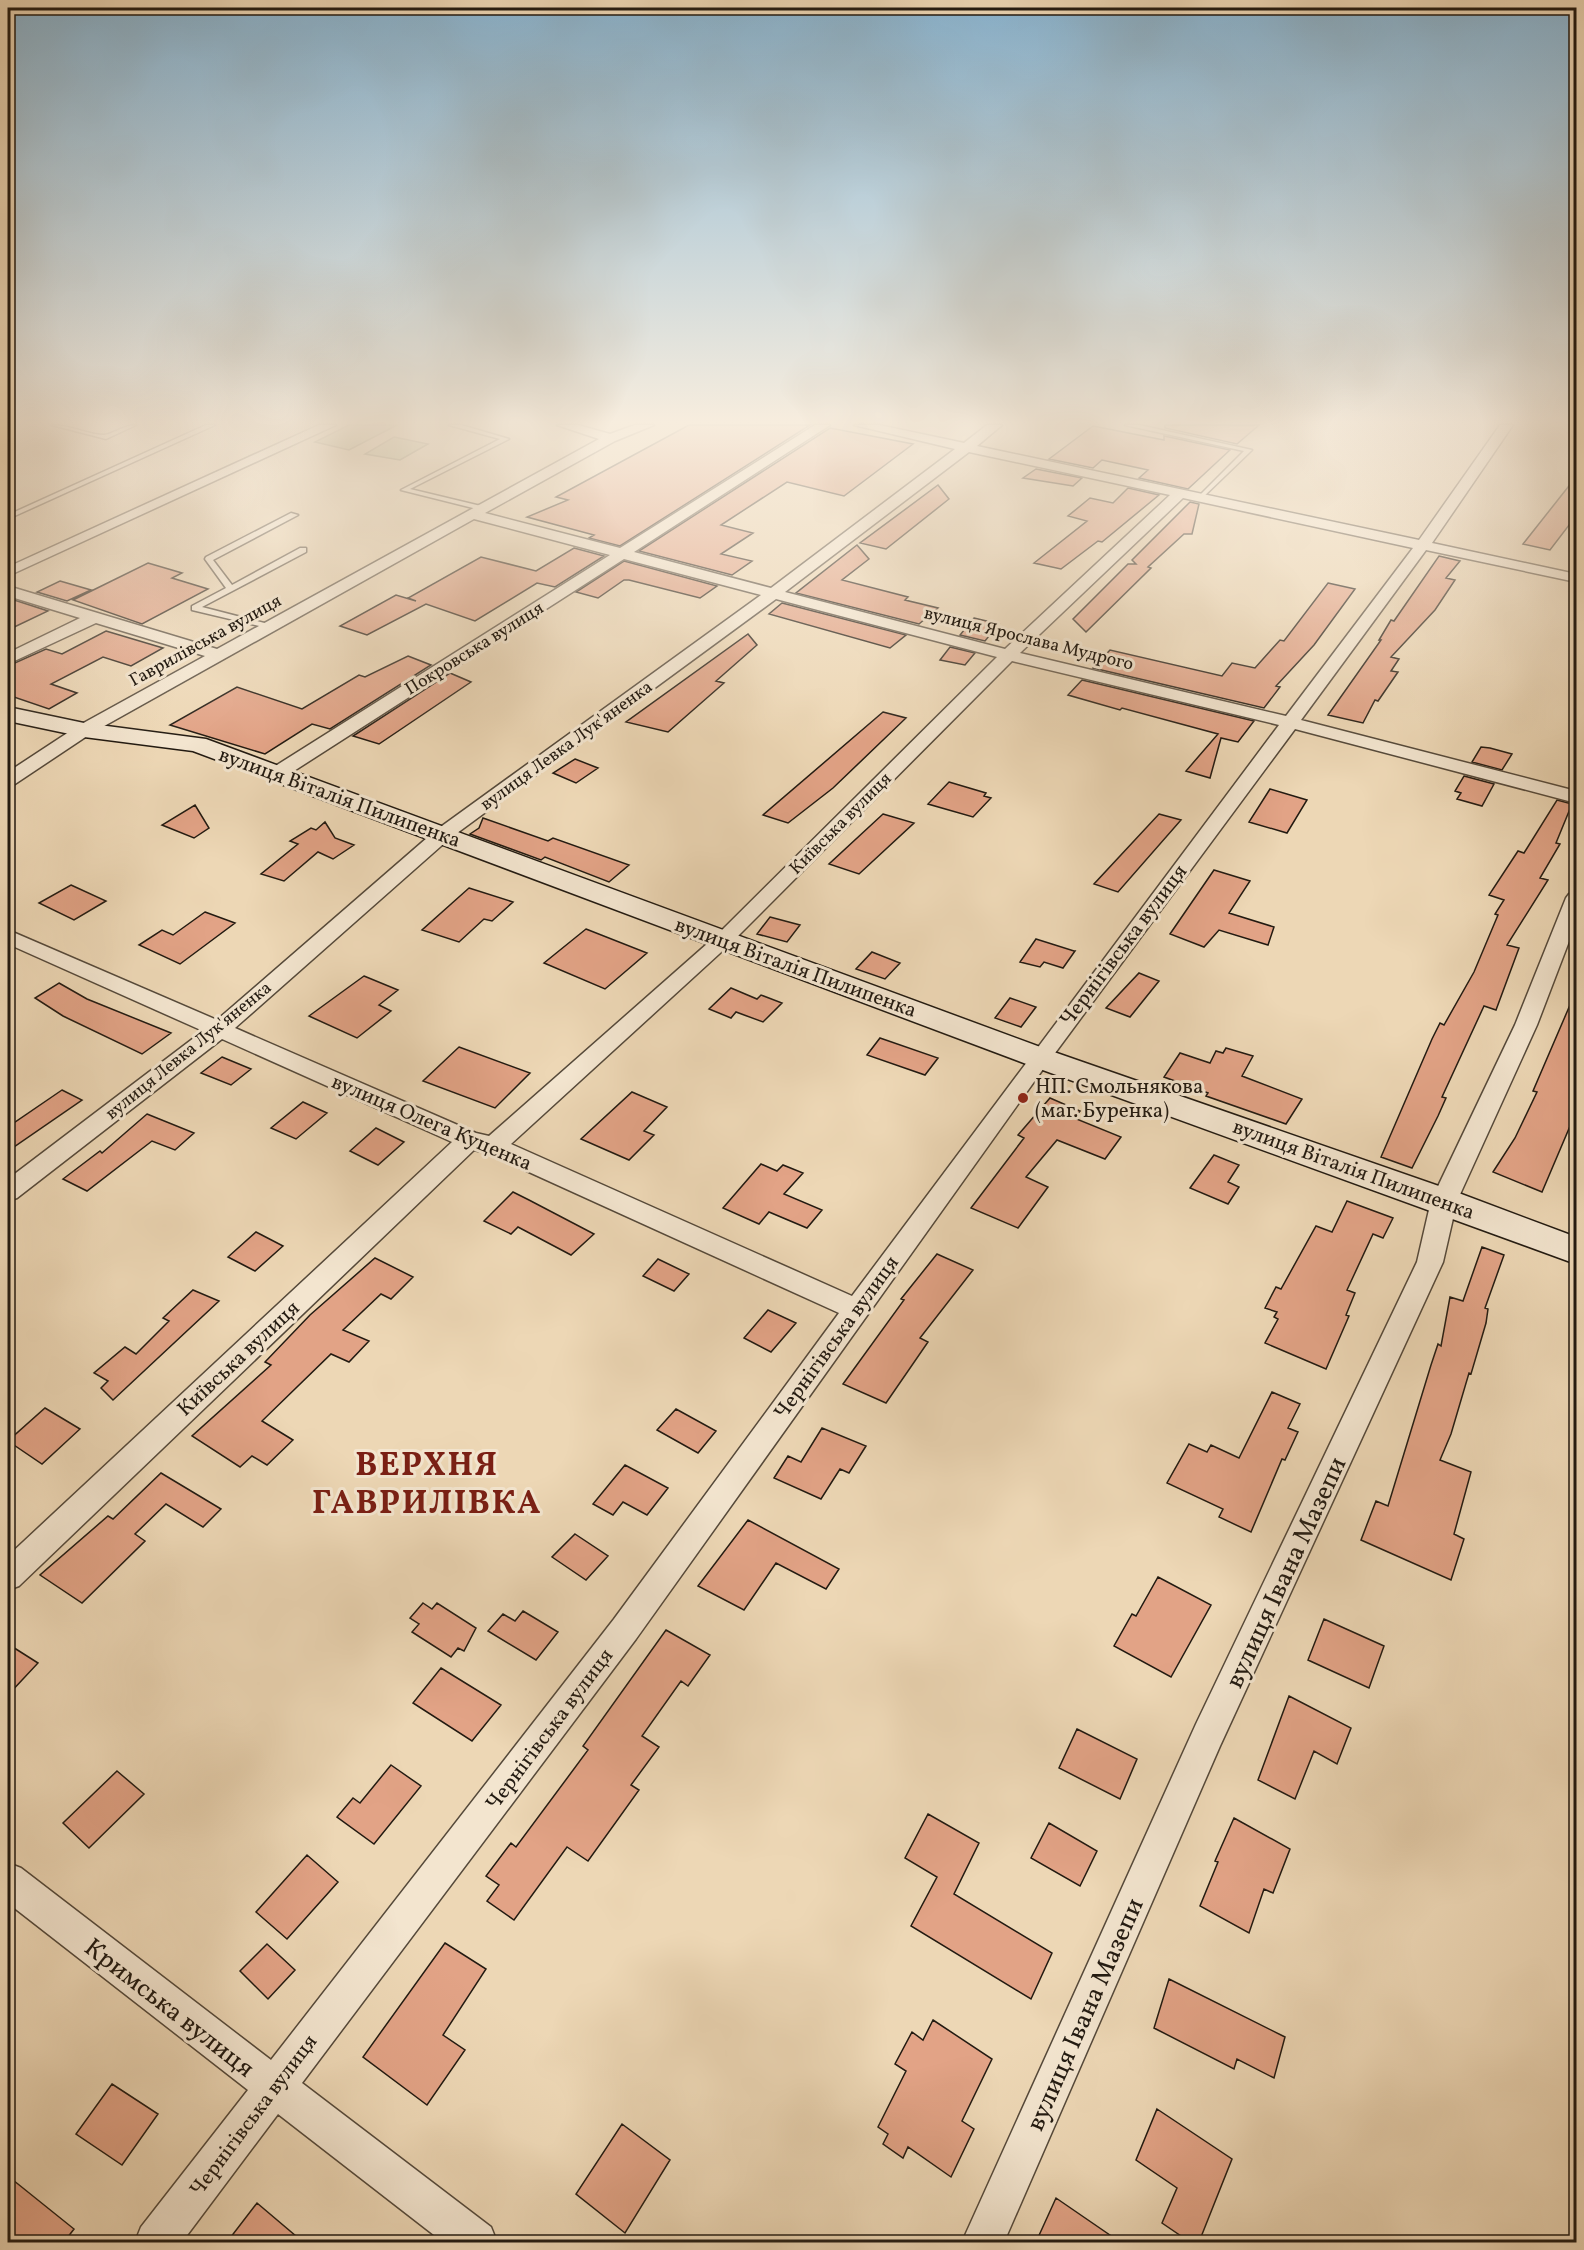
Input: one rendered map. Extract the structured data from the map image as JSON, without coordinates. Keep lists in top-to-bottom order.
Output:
{
  "streets": {
    "street": [
      "вулиця Ярослава Мудрого",
      "Гаврилівська вулиця",
      "Покровська вулиця",
      "вулиця Левка Лук'яненка",
      "вулиця Віталія Пилипенка",
      "Київська вулиця",
      "Чернігівська вулиця",
      "вулиця Олега Куценка",
      "вулиця Івана Мазепи",
      "Кримська вулиця"
    ]
  },
  "crossings": [
    ["вулиця Ярослава Мудрого", "Покровська вулиця"],
    ["вулиця Ярослава Мудрого", "вулиця Левка Лук'яненка"],
    ["вулиця Ярослава Мудрого", "Київська вулиця"],
    ["вулиця Ярослава Мудрого", "Чернігівська вулиця"],
    ["Гаврилівська вулиця", "вулиця Віталія Пилипенка"],
    ["Покровська вулиця", "вулиця Віталія Пилипенка"],
    ["вулиця Левка Лук'яненка", "вулиця Віталія Пилипенка"],
    ["вулиця Левка Лук'яненка", "вулиця Олега Куценка"],
    ["вулиця Віталія Пилипенка", "Київська вулиця"],
    ["вулиця Віталія Пилипенка", "Чернігівська вулиця"],
    ["вулиця Віталія Пилипенка", "вулиця Івана Мазепи"],
    ["Київська вулиця", "вулиця Олега Куценка"],
    ["Чернігівська вулиця", "вулиця Олега Куценка"],
    ["Чернігівська вулиця", "Кримська вулиця"]
  ],
  "districts": ["ВЕРХНЯ ГАВРИЛІВКА"],
  "places": ["НП. Смольнякова (маг. Буренка)"]
}
